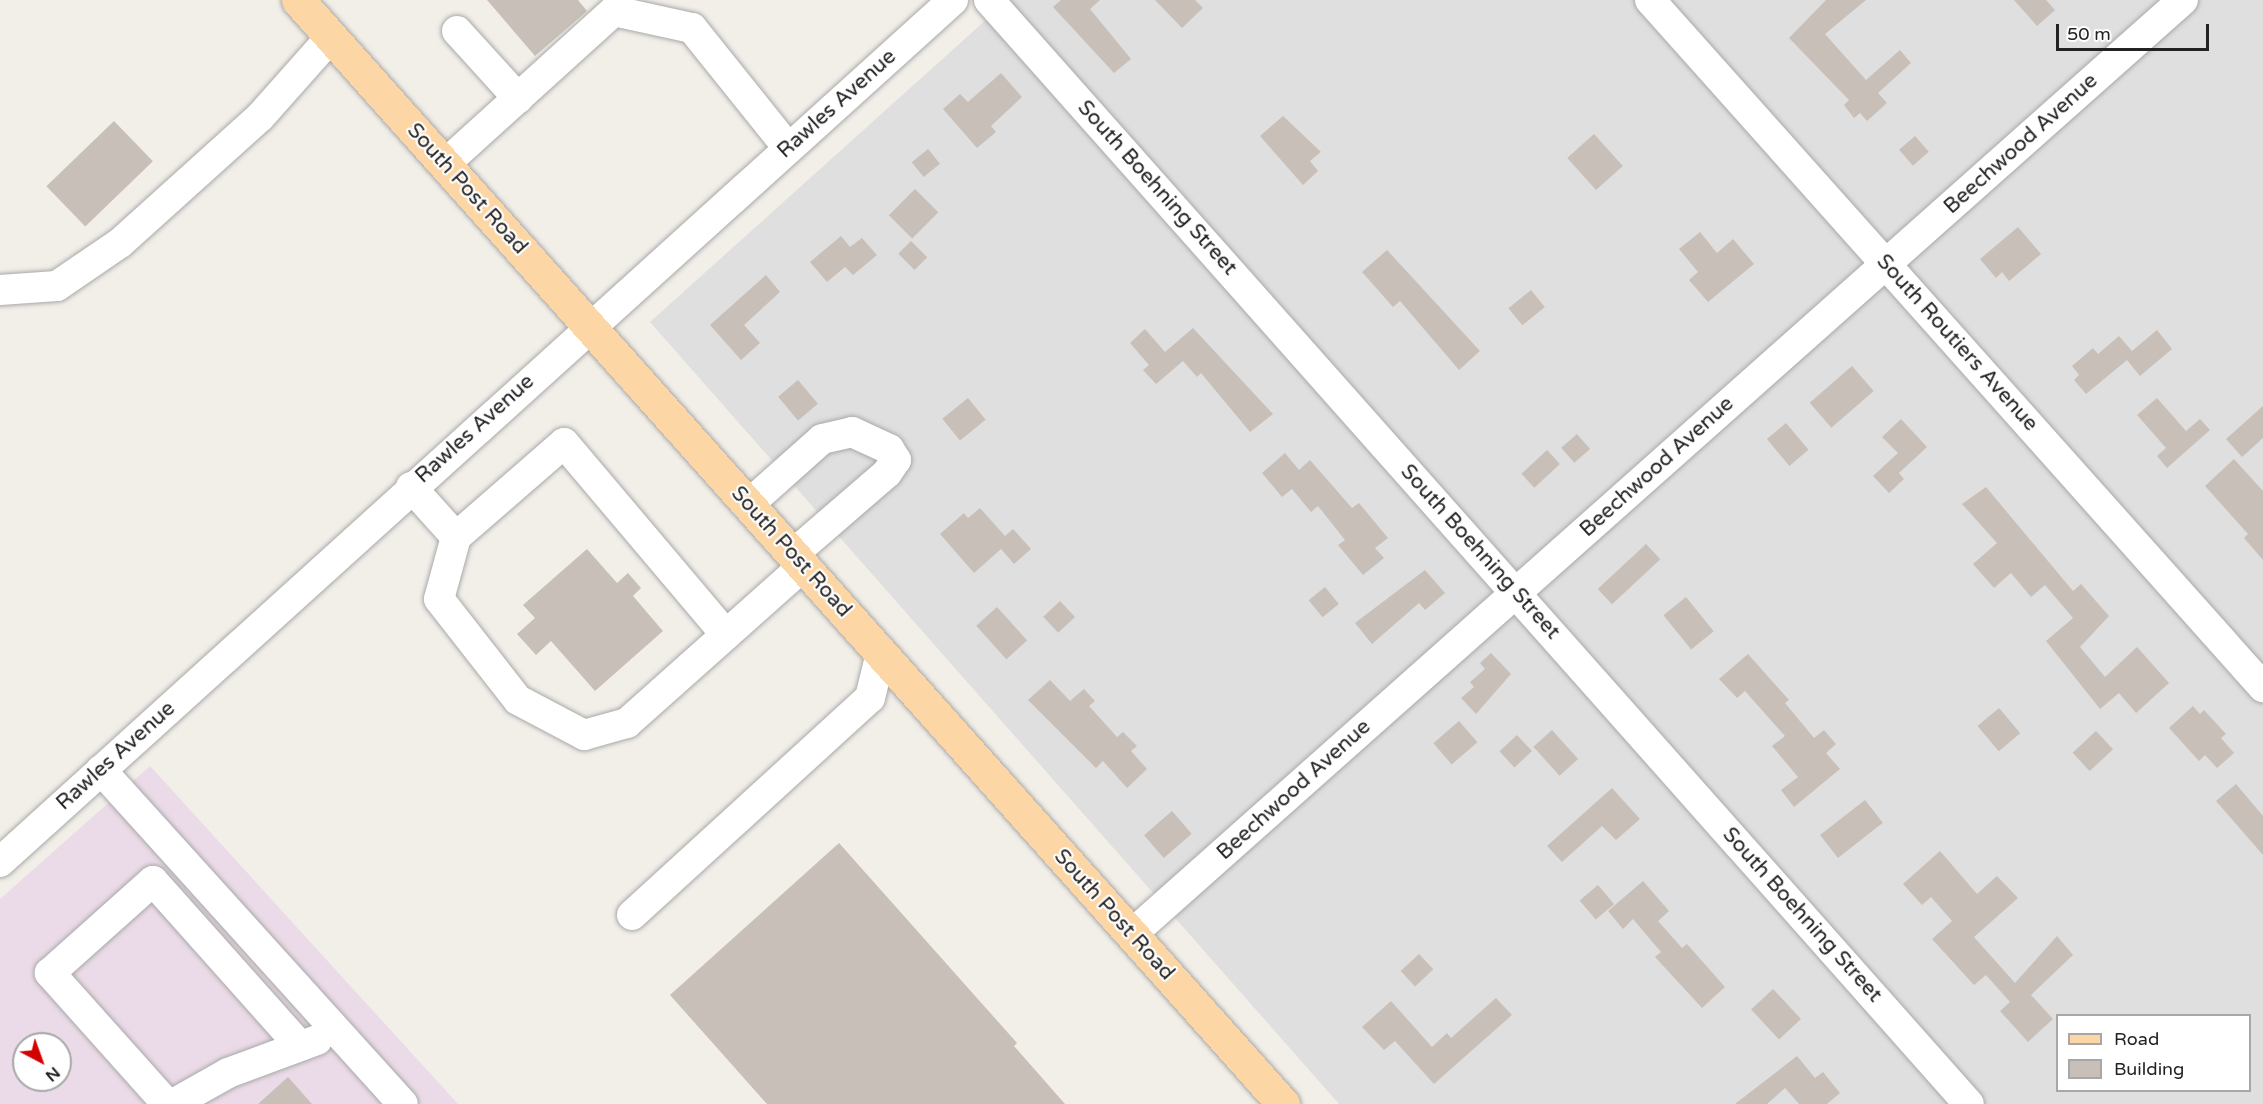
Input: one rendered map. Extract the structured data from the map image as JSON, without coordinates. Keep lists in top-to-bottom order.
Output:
{
  "streets": {
    "main road": ["South Post Road"],
    "street": [
      "Rawles Avenue",
      "Beechwood Avenue",
      "South Boehning Street",
      "South Routiers Avenue"
    ]
  },
  "crossings": [
    ["Rawles Avenue", "South Post Road"],
    ["Beechwood Avenue", "South Boehning Street"],
    ["Beechwood Avenue", "South Post Road"],
    ["Beechwood Avenue", "South Routiers Avenue"]
  ],
  "legend": ["Road", "Building"],
  "scale_bar": "50 m",
  "north": "bottom right"
}
